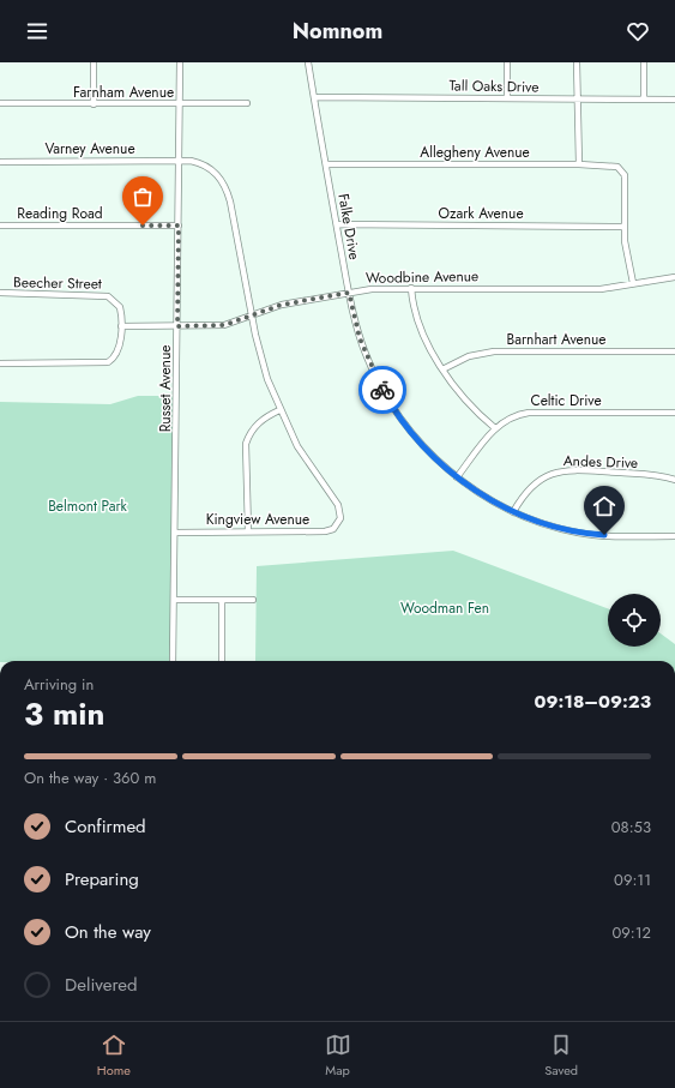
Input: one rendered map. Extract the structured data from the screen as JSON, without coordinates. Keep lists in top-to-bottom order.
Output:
{
  "streets": {
    "street": [
      "Tall Oaks Drive",
      "Farnham Avenue",
      "Varney Avenue",
      "Allegheny Avenue",
      "Reading Road",
      "Ozark Avenue",
      "Falke Drive",
      "Woodbine Avenue",
      "Beecher Street",
      "Barnhart Avenue",
      "Russet Avenue",
      "Celtic Drive",
      "Andes Drive",
      "Kingview Avenue"
    ]
  },
  "crossings": [
    ["Tall Oaks Drive", "Falke Drive"],
    ["Farnham Avenue", "Russet Avenue"],
    ["Varney Avenue", "Woodbine Avenue"],
    ["Varney Avenue", "Russet Avenue"],
    ["Varney Avenue", "Kingview Avenue"],
    ["Allegheny Avenue", "Ozark Avenue"],
    ["Allegheny Avenue", "Falke Drive"],
    ["Reading Road", "Russet Avenue"],
    ["Ozark Avenue", "Falke Drive"],
    ["Falke Drive", "Woodbine Avenue"],
    ["Falke Drive", "Celtic Drive"],
    ["Falke Drive", "Andes Drive"],
    ["Woodbine Avenue", "Beecher Street"],
    ["Woodbine Avenue", "Russet Avenue"],
    ["Russet Avenue", "Kingview Avenue"]
  ],
  "parks": ["Belmont Park", "Woodman Fen"],
  "page": {
    "header": "Nomnom",
    "heading": ["3 min", "Arriving in", "09:18–09:23"],
    "bar": "On the way · 360 m",
    "list": [
      ["Confirmed", "08:53"],
      ["Preparing", "09:11"],
      ["On the way", "09:12"],
      "Delivered"
    ],
    "tabs": ["Home", "Map", "Saved"]
  }
}
